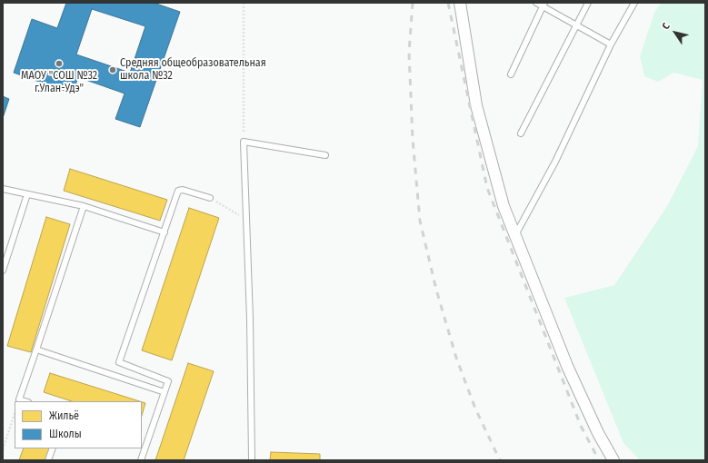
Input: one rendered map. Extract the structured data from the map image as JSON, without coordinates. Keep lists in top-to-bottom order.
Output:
{
  "places": ["МАОУ \"СОШ №32 г.Улан-Удэ\"", "Средняя общеобразовательная школа №32"],
  "legend": ["Жильё", "Школы"],
  "north": "top left"
}
